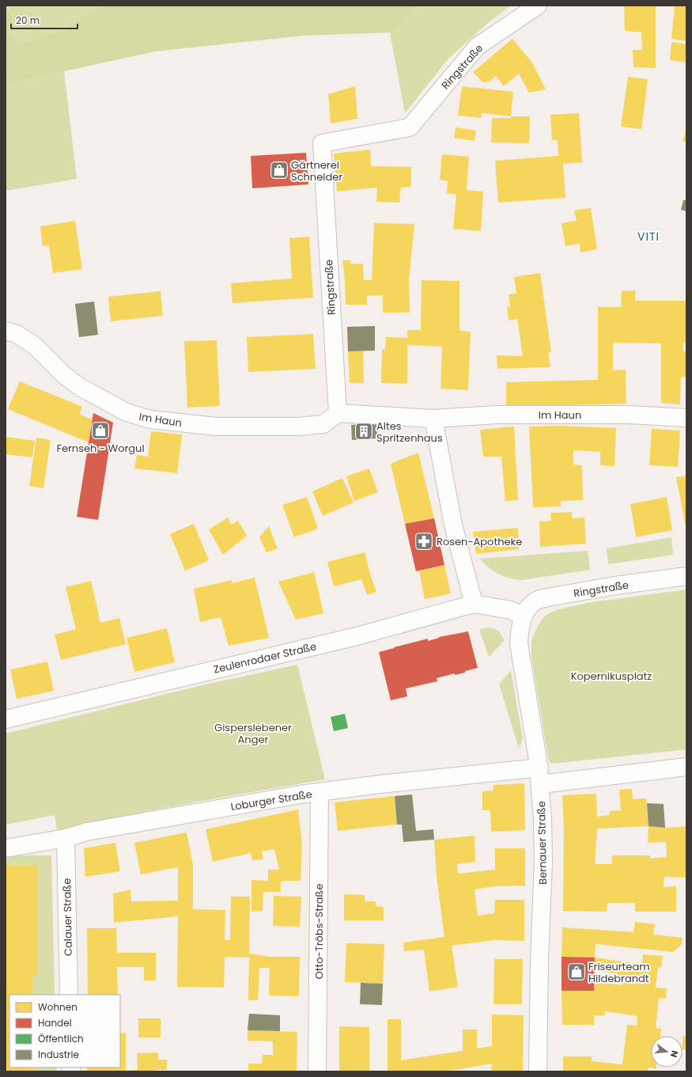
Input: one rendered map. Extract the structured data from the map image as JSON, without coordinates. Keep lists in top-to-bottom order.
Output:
{
  "streets": {
    "street": [
      "Ringstraße",
      "Im Haun",
      "Zeulenrodaer Straße",
      "Loburger Straße",
      "Bernauer Straße",
      "Calauer Straße",
      "Otto-Tröbs-Straße"
    ]
  },
  "crossings": [
    ["Ringstraße", "Im Haun"],
    ["Ringstraße", "Zeulenrodaer Straße"],
    ["Ringstraße", "Bernauer Straße"],
    ["Zeulenrodaer Straße", "Bernauer Straße"],
    ["Loburger Straße", "Bernauer Straße"],
    ["Loburger Straße", "Calauer Straße"],
    ["Loburger Straße", "Otto-Tröbs-Straße"]
  ],
  "districts": ["VITI"],
  "parks": ["Kopernikusplatz", "Gisperslebener Anger"],
  "places": {
    "shop": ["Gärtnerei Schneider", "Fernseh - Worgul", "Friseurteam Hildebrandt"],
    "building": ["Altes Spritzenhaus"],
    "pharmacy": ["Rosen-Apotheke"]
  },
  "legend": [
    "Wohnen",
    "Handel",
    "Öffentlich",
    "Industrie"
  ],
  "scale_bar": "20 m",
  "north": "right"
}
